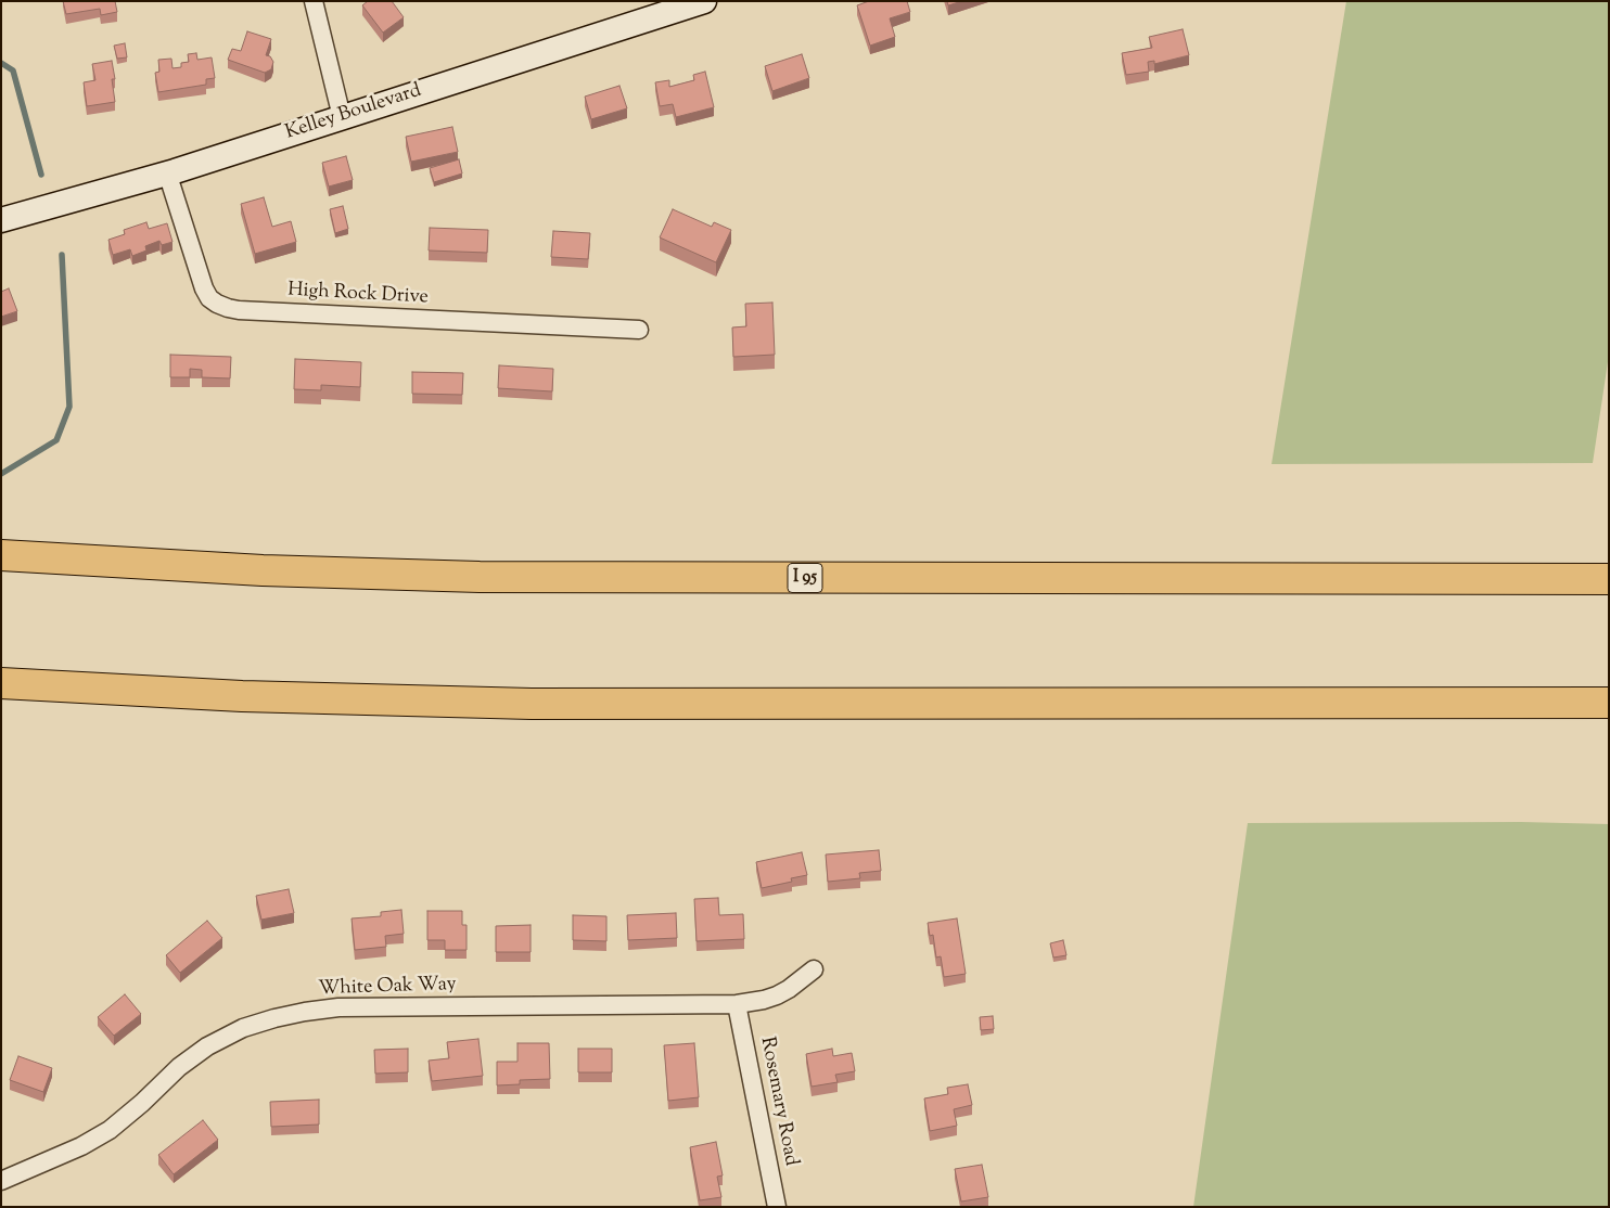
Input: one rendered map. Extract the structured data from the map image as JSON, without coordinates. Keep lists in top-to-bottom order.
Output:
{
  "streets": {
    "highway": ["I 95"],
    "main road": ["Kelley Boulevard"],
    "street": ["High Rock Drive", "White Oak Way", "Rosemary Road"]
  },
  "crossings": [
    ["Kelley Boulevard", "High Rock Drive"],
    ["White Oak Way", "Rosemary Road"]
  ]
}
